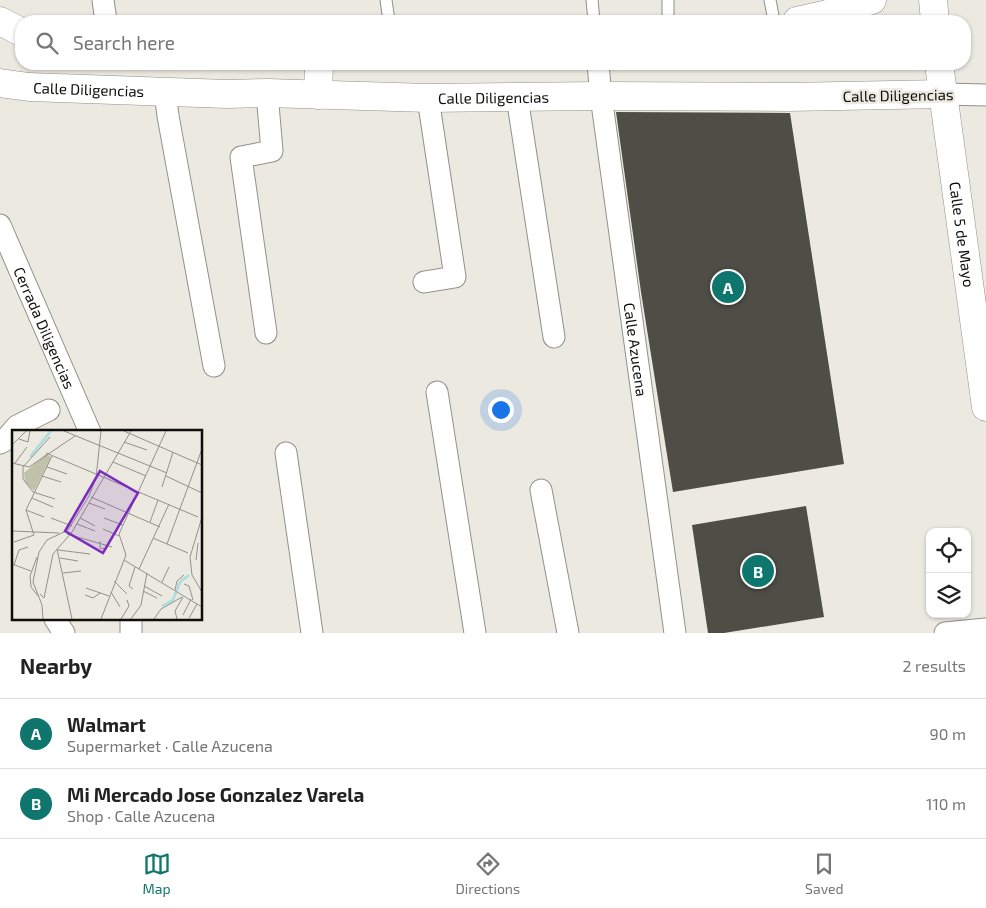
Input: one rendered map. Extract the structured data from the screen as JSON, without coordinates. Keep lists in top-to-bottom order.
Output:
{
  "streets": {
    "street": [
      "Calle Diligencias",
      "Calle 5 de Mayo",
      "Cerrada Diligencias",
      "Calle Azucena"
    ]
  },
  "crossings": [
    ["Calle Diligencias", "Calle 5 de Mayo"],
    ["Calle Diligencias", "Calle Azucena"]
  ],
  "page": {
    "search": "Search here",
    "pins": ["A", "B"],
    "heading": ["Nearby", "2 results"],
    "list": [
      {
        "mark": "A",
        "name": "Walmart",
        "note": "Supermarket · Calle Azucena",
        "value": "90 m"
      },
      {
        "mark": "B",
        "name": "Mi Mercado Jose Gonzalez Varela",
        "note": "Shop · Calle Azucena",
        "value": "110 m"
      }
    ],
    "nav": ["Map", "Directions", "Saved"]
  }
}
